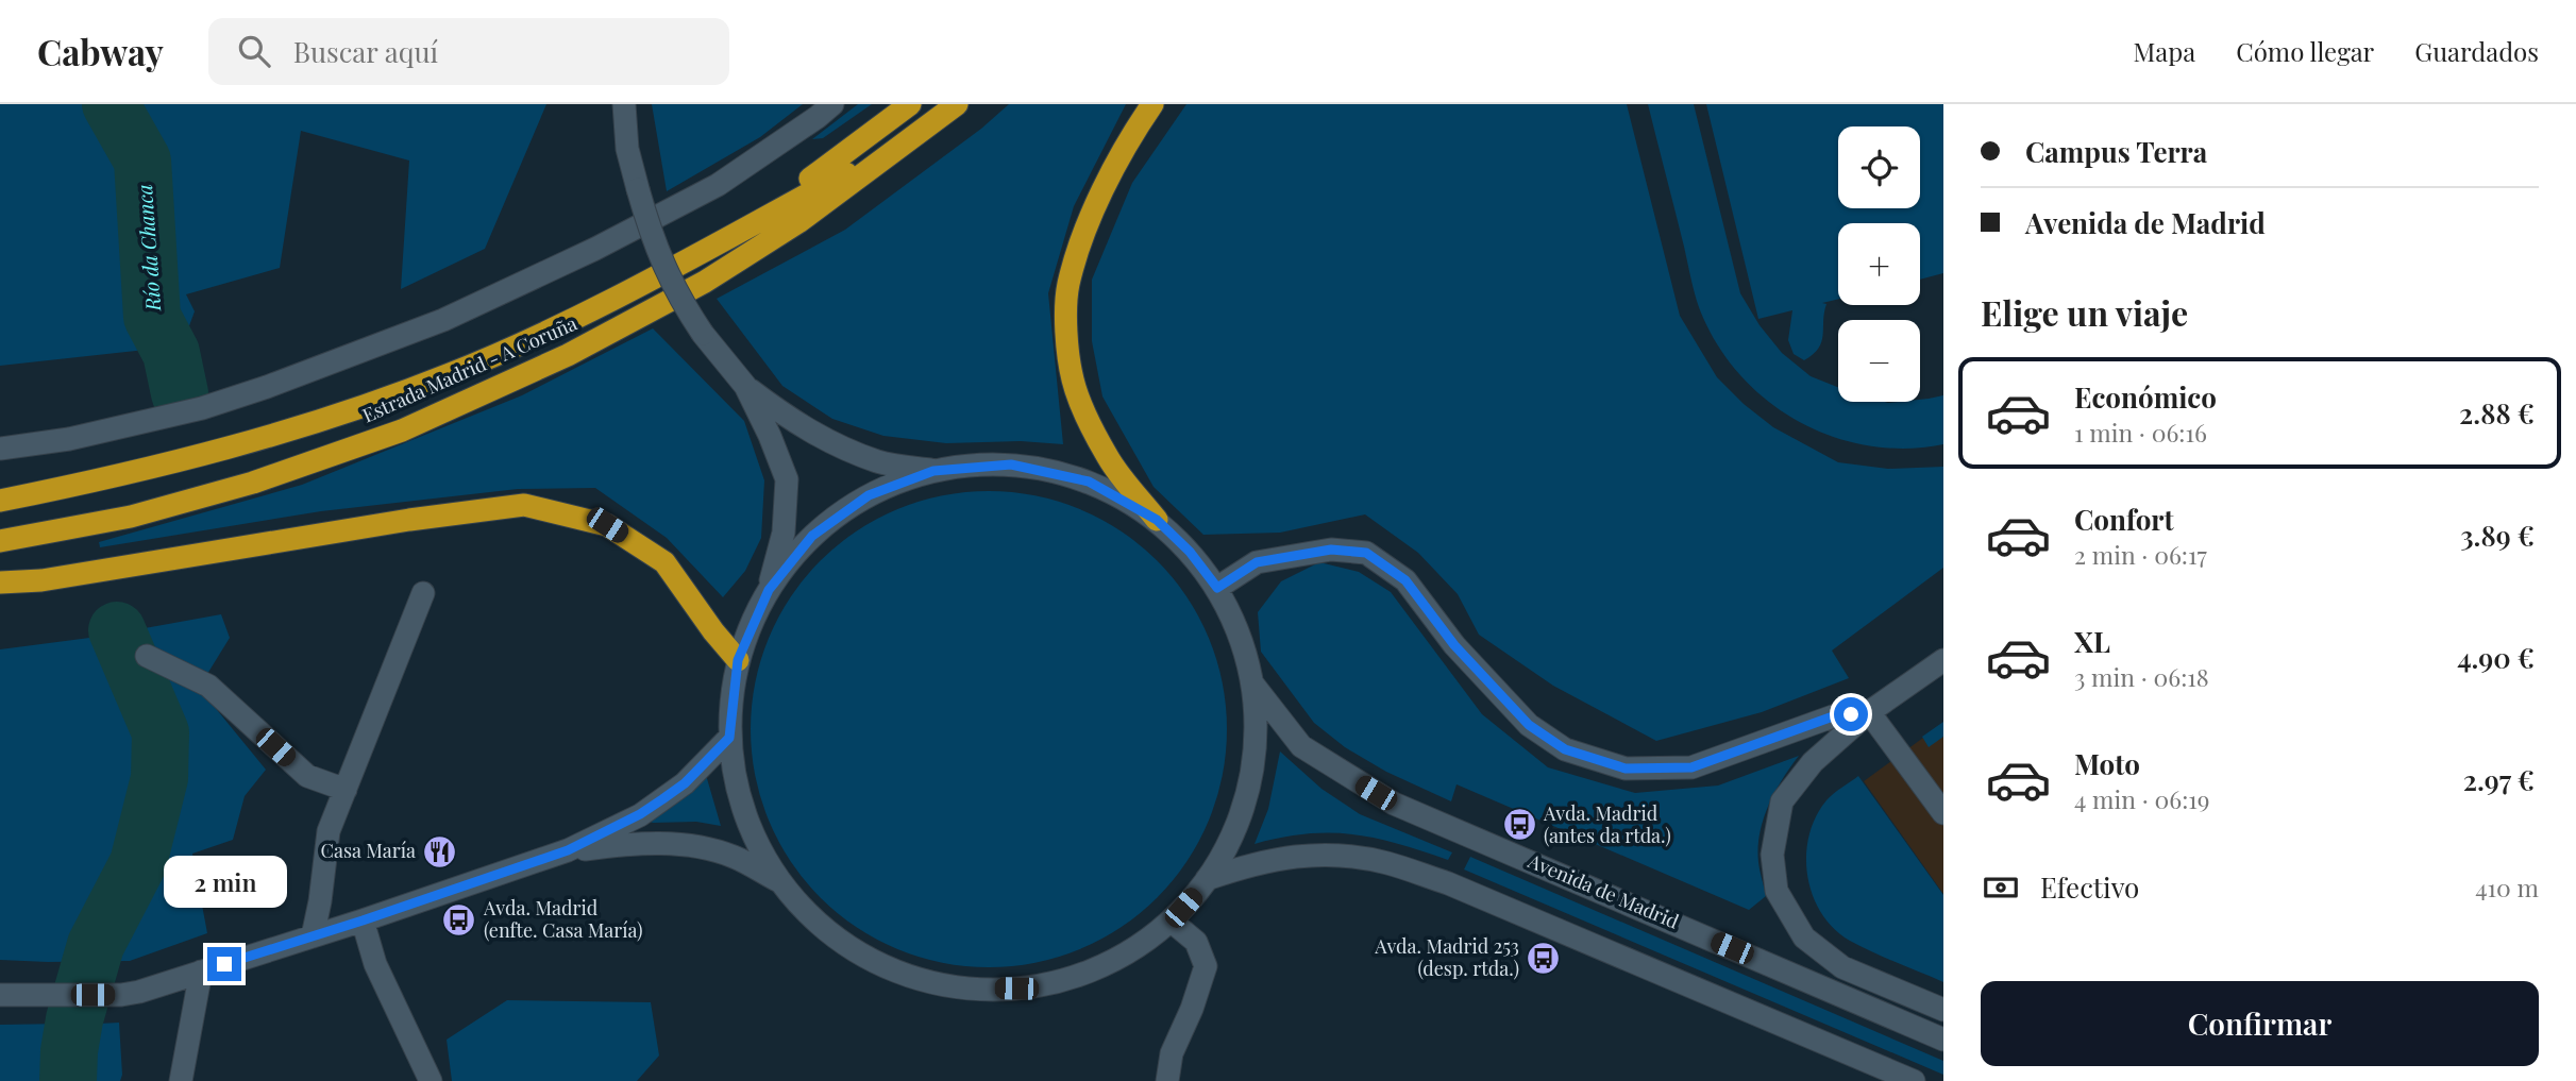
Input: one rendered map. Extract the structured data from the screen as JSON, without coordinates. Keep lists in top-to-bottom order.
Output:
{
  "streets": {
    "highway": ["Estrada Madrid - A Coruña"],
    "street": ["Avenida de Madrid"]
  },
  "water": ["Río da Chanca"],
  "places": {
    "bus stop": ["Avda. Madrid (antes da rtda.)", "Avda. Madrid (enfte. Casa María)", "Avda. Madrid 253 (desp. rtda.)"],
    "restaurant": ["Casa María"]
  },
  "page": {
    "header": "Cabway",
    "search": "Buscar aquí",
    "nav": ["Mapa", "Cómo llegar", "Guardados"],
    "banner": ["Campus Terra", "Avenida de Madrid"],
    "map_buttons": ["+", "−"],
    "heading": "Elige un viaje",
    "list": [
      {
        "name": "Económico",
        "note": "1 min · 06:16",
        "value": "2.88 €"
      },
      {
        "name": "Confort",
        "note": "2 min · 06:17",
        "value": "3.89 €"
      },
      {
        "name": "XL",
        "note": "3 min · 06:18",
        "value": "4.90 €"
      },
      {
        "name": "Moto",
        "note": "4 min · 06:19",
        "value": "2.97 €"
      }
    ],
    "pay": ["Efectivo", "410 m"],
    "bubble": "2 min",
    "buttons": "Confirmar"
  }
}
